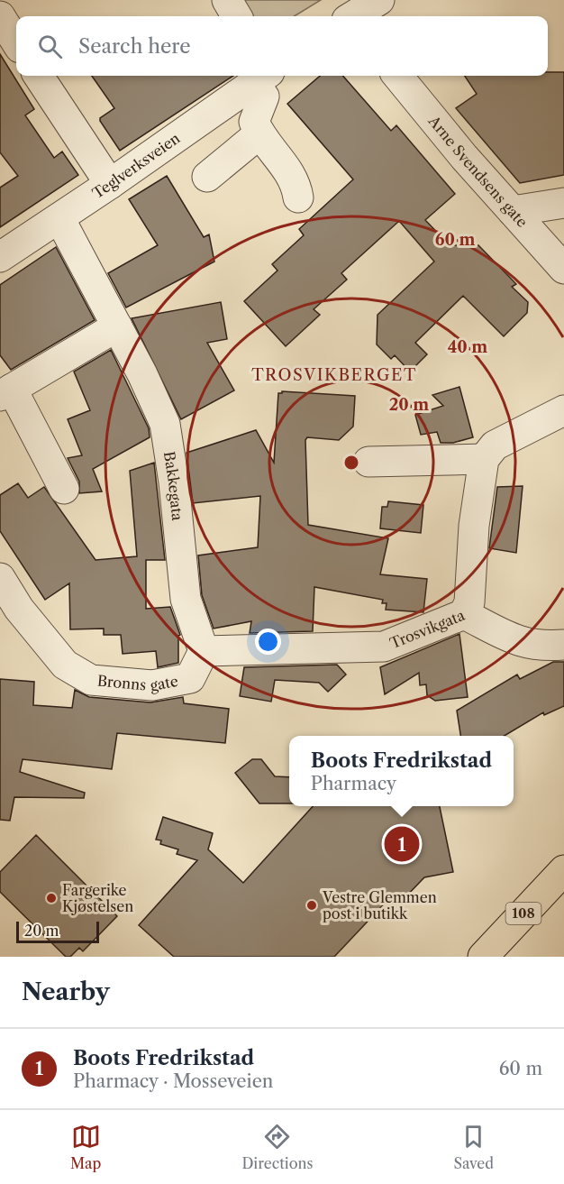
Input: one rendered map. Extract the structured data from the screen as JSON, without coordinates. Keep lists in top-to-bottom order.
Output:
{
  "streets": {
    "main road": ["108"],
    "street": [
      "Teglverksveien",
      "Arne Svendsens gate",
      "Bakkegata",
      "Trosvikgata",
      "Bronns gate"
    ]
  },
  "crossings": [
    ["Teglverksveien", "Bakkegata"],
    ["Bakkegata", "Trosvikgata"],
    ["Bakkegata", "Bronns gate"],
    ["Trosvikgata", "Bronns gate"]
  ],
  "districts": ["TROSVIKBERGET"],
  "places": ["Fargerike Kjøstelsen", "Vestre Glemmen post i butikk"],
  "scale_bar": "20 m",
  "page": {
    "search": "Search here",
    "popup": ["Boots Fredrikstad", "Pharmacy"],
    "pins": "1",
    "scale": "20 m",
    "heading": "Nearby",
    "list": [
      {
        "mark": "1",
        "name": "Boots Fredrikstad",
        "note": "Pharmacy · Mosseveien",
        "value": "60 m"
      }
    ],
    "nav": ["Map", "Directions", "Saved"]
  },
  "rings": ["60 m", "40 m", "20 m"]
}
